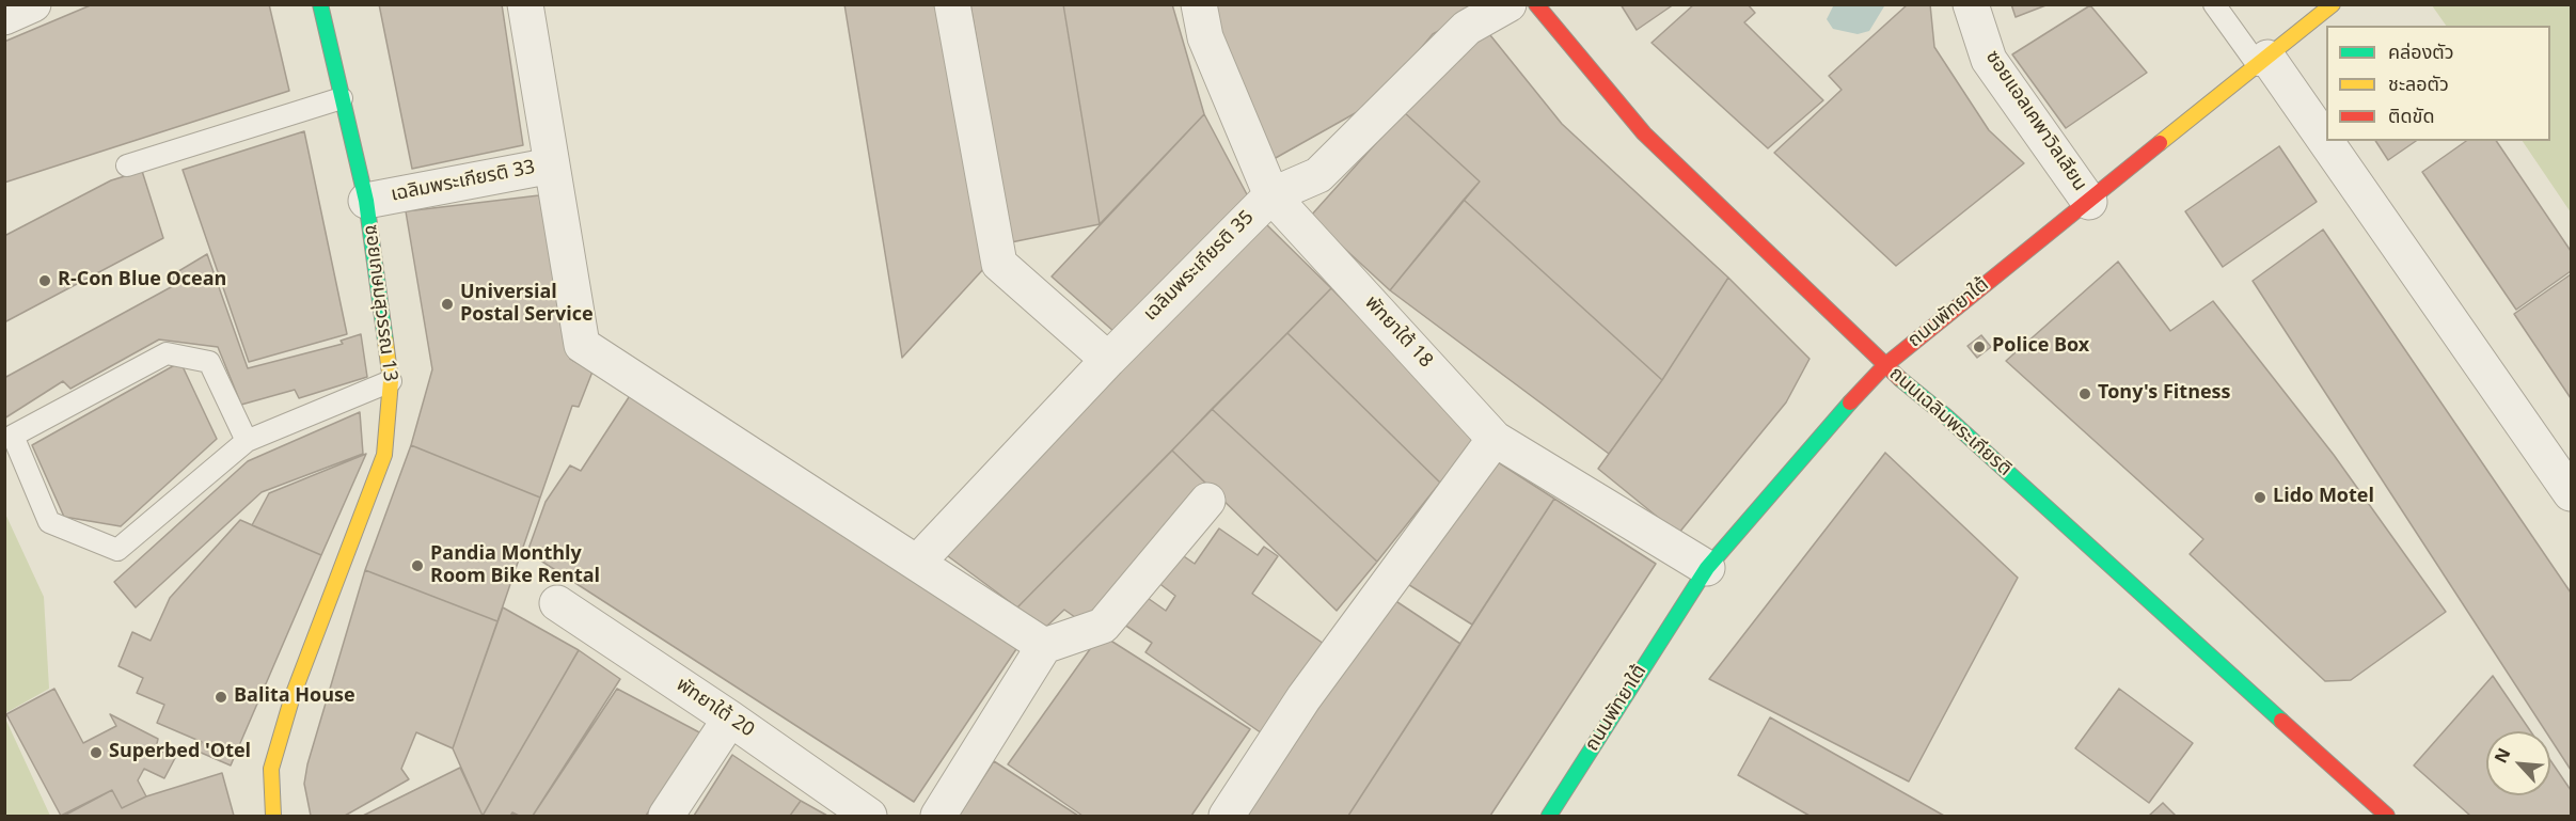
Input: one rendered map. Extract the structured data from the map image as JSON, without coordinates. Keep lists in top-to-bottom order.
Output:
{
  "streets": {
    "main road": ["ซอยเกษมสุวรรณ 13", "ถนนพัทยาใต้", "ถนนเฉลิมพระเกียรติ"],
    "street": [
      "ซอยแอลเคพาวิลเลียน",
      "เฉลิมพระเกียรติ 33",
      "เฉลิมพระเกียรติ 35",
      "พัทยาใต้ 18",
      "พัทยาใต้ 20"
    ]
  },
  "crossings": [
    ["ซอยแอลเคพาวิลเลียน", "ถนนพัทยาใต้"],
    ["เฉลิมพระเกียรติ 33", "ซอยเกษมสุวรรณ 13"],
    ["เฉลิมพระเกียรติ 35", "พัทยาใต้ 18"],
    ["ถนนพัทยาใต้", "พัทยาใต้ 18"],
    ["ถนนพัทยาใต้", "ถนนเฉลิมพระเกียรติ"]
  ],
  "places": [
    "R-Con Blue Ocean",
    "Universial Postal Service",
    "Police Box",
    "Tony's Fitness",
    "Lido Motel",
    "Pandia Monthly Room Bike Rental",
    "Balita House",
    "Superbed 'Otel"
  ],
  "legend": ["คล่องตัว", "ชะลอตัว", "ติดขัด"],
  "north": "top left"
}
